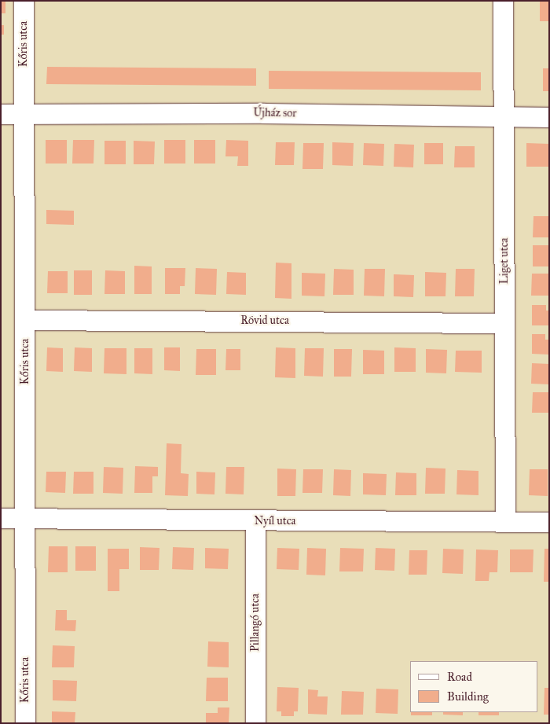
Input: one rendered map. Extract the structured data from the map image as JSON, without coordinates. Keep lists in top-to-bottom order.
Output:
{
  "streets": {
    "street": [
      "Kőris utca",
      "Újház sor",
      "Liget utca",
      "Rövid utca",
      "Nyíl utca",
      "Pillangó utca"
    ]
  },
  "crossings": [
    ["Kőris utca", "Újház sor"],
    ["Kőris utca", "Rövid utca"],
    ["Kőris utca", "Nyíl utca"],
    ["Újház sor", "Liget utca"],
    ["Liget utca", "Rövid utca"],
    ["Liget utca", "Nyíl utca"],
    ["Nyíl utca", "Pillangó utca"]
  ],
  "legend": ["Road", "Building"]
}
